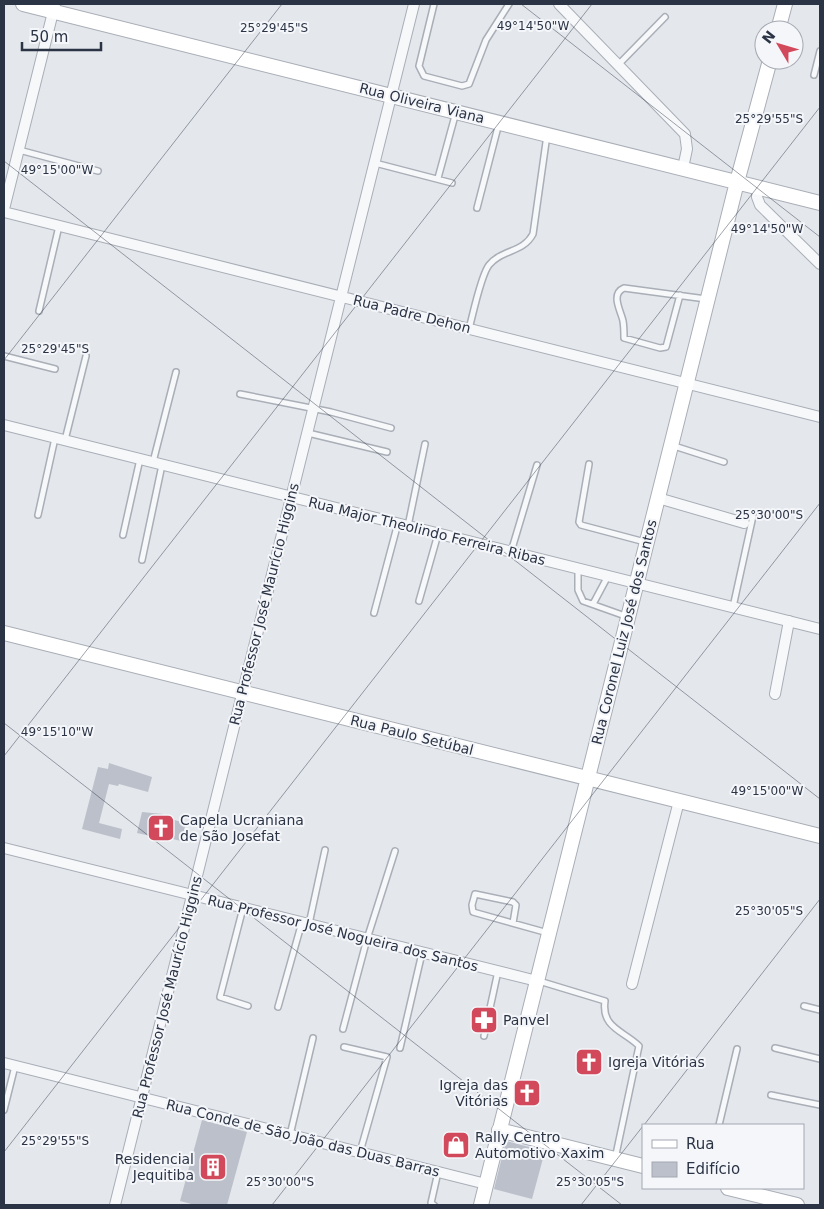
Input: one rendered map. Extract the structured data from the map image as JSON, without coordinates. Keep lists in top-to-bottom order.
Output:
{
  "streets": {
    "main road": ["Rua Oliveira Viana", "Rua Coronel Luiz José dos Santos", "Rua Paulo Setúbal"],
    "street": [
      "Rua Padre Dehon",
      "Rua Major Theolindo Ferreira Ribas",
      "Rua Professor José Maurício Higgins",
      "Rua Professor José Nogueira dos Santos",
      "Rua Conde de São João das Duas Barras"
    ]
  },
  "crossings": [
    ["Rua Oliveira Viana", "Rua Professor José Maurício Higgins"],
    ["Rua Oliveira Viana", "Rua Coronel Luiz José dos Santos"],
    ["Rua Padre Dehon", "Rua Professor José Maurício Higgins"],
    ["Rua Padre Dehon", "Rua Coronel Luiz José dos Santos"],
    ["Rua Major Theolindo Ferreira Ribas", "Rua Professor José Maurício Higgins"],
    ["Rua Major Theolindo Ferreira Ribas", "Rua Coronel Luiz José dos Santos"],
    ["Rua Professor José Maurício Higgins", "Rua Paulo Setúbal"],
    ["Rua Professor José Maurício Higgins", "Rua Professor José Nogueira dos Santos"],
    ["Rua Professor José Maurício Higgins", "Rua Conde de São João das Duas Barras"],
    ["Rua Coronel Luiz José dos Santos", "Rua Paulo Setúbal"],
    ["Rua Coronel Luiz José dos Santos", "Rua Professor José Nogueira dos Santos"],
    ["Rua Coronel Luiz José dos Santos", "Rua Conde de São João das Duas Barras"]
  ],
  "places": {
    "church": ["Capela Ucraniana de São Josefat", "Igreja Vitórias", "Igreja das Vitórias"],
    "pharmacy": ["Panvel"],
    "shop": ["Rally Centro Automotivo Xaxim"],
    "building": ["Residencial Jequitiba"]
  },
  "legend": ["Rua", "Edifício"],
  "scale_bar": "50 m",
  "north": "top left",
  "coordinates": [
    "49°14'50\"W",
    "25°29'45\"S",
    "25°29'55\"S",
    "49°15'00\"W",
    "25°30'00\"S",
    "49°15'10\"W",
    "25°30'05\"S"
  ]
}
